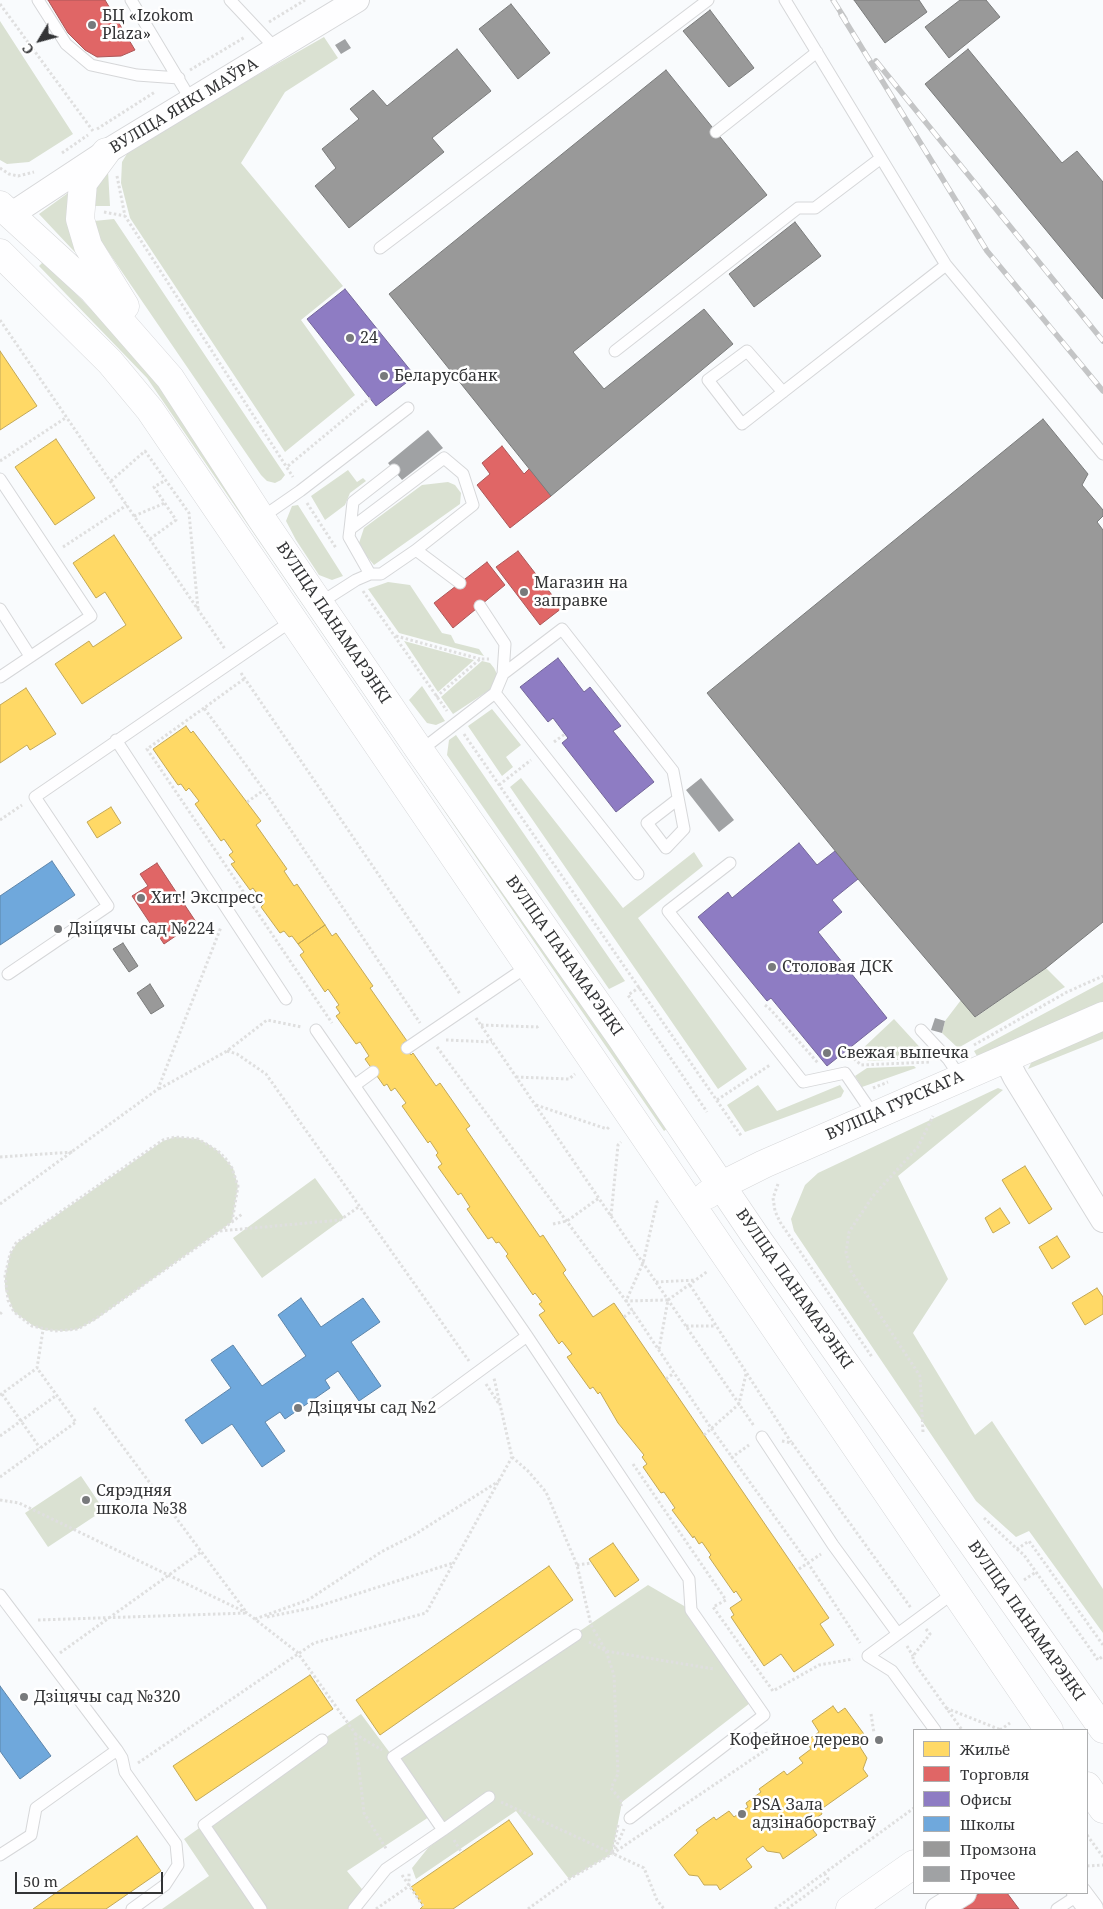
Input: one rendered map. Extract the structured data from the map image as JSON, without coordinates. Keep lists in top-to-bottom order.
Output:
{
  "streets": {
    "main road": ["ВУЛІЦА ПАНАМАРЭНКІ", "ВУЛІЦА ГУРСКАГА"],
    "street": ["ВУЛІЦА ЯНКІ МАЎРА"]
  },
  "crossings": [
    ["ВУЛІЦА ЯНКІ МАЎРА", "ВУЛІЦА ПАНАМАРЭНКІ"],
    ["ВУЛІЦА ПАНАМАРЭНКІ", "ВУЛІЦА ГУРСКАГА"]
  ],
  "places": [
    "БЦ «Izokom Plaza»",
    "24",
    "Беларусбанк",
    "Магазин на заправке",
    "Хит! Экспресс",
    "Дзіцячы сад №224",
    "Столовая ДСК",
    "Свежая выпечка",
    "Дзіцячы сад №2",
    "Сярэдняя школа №38",
    "Дзіцячы сад №320",
    "Кофейное дерево",
    "PSA Зала адзінаборстваў"
  ],
  "legend": [
    "Жильё",
    "Торговля",
    "Офисы",
    "Школы",
    "Промзона",
    "Прочее"
  ],
  "scale_bar": "50 m",
  "north": "bottom left"
}
